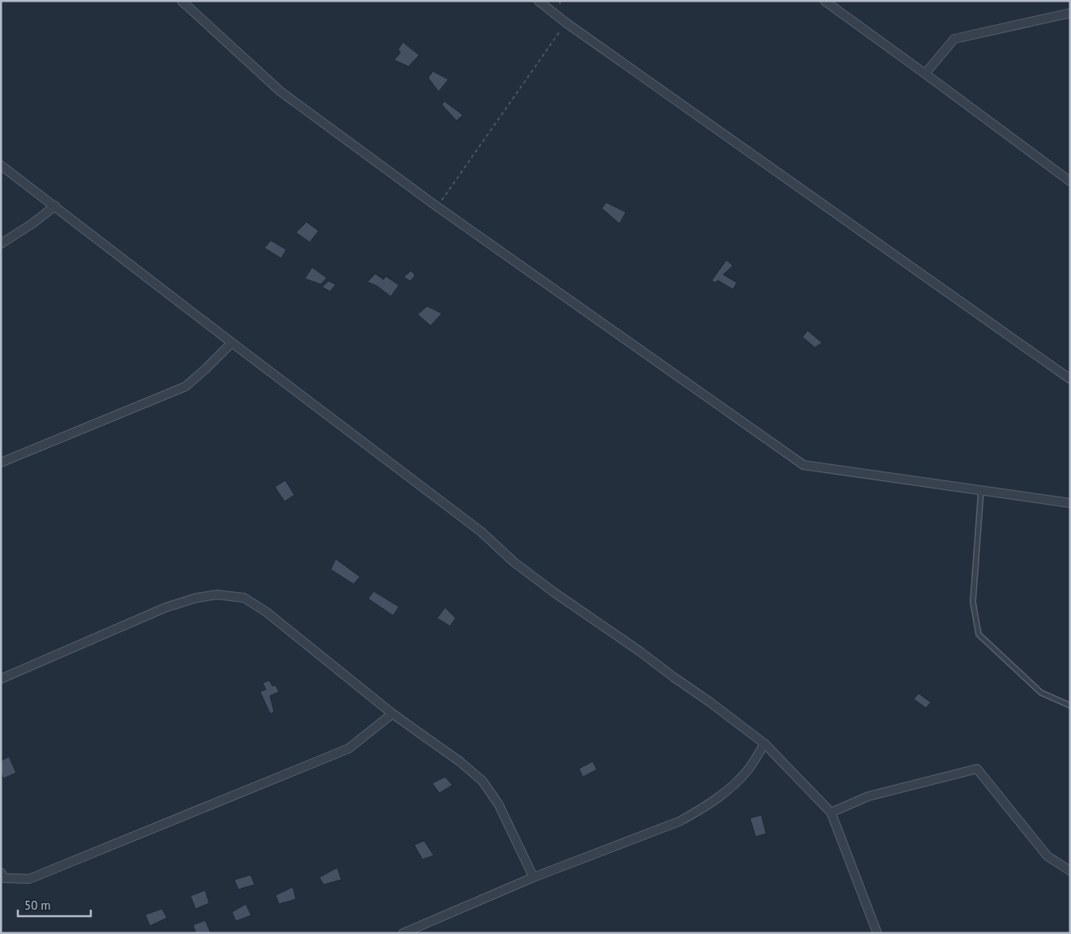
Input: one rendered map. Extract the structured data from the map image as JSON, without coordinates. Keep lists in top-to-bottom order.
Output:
{
  "scale_bar": "50 m"
}
